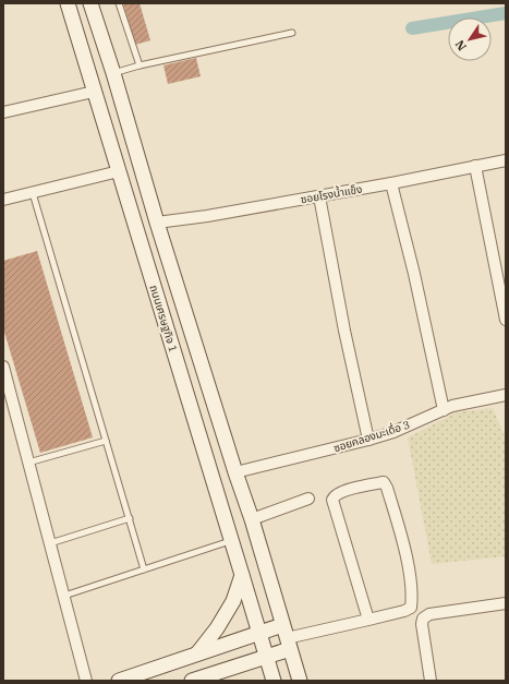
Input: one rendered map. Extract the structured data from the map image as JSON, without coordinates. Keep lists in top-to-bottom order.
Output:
{
  "streets": {
    "main road": ["ถนนเศรษฐกิจ 1"],
    "street": ["ซอยโรงน้ำแข็ง", "ซอยคลองมะเดื่อ 3"]
  },
  "crossings": [
    ["ซอยโรงน้ำแข็ง", "ถนนเศรษฐกิจ 1"],
    ["ถนนเศรษฐกิจ 1", "ซอยคลองมะเดื่อ 3"]
  ],
  "north": "bottom left"
}
